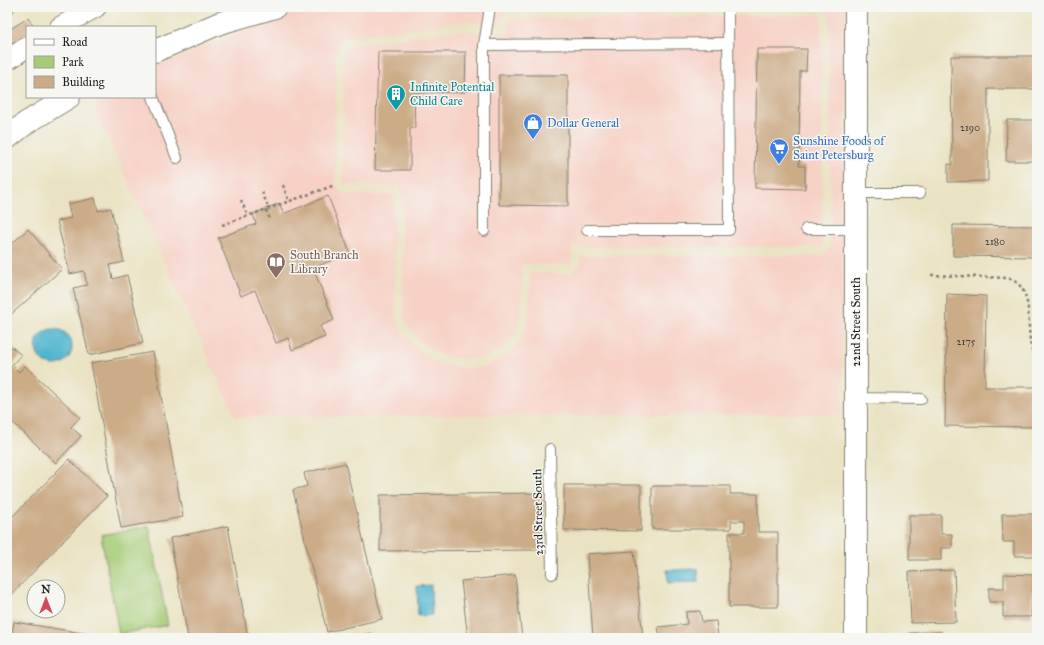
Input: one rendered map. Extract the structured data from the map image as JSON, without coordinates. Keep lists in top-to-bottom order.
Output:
{
  "streets": {
    "street": ["22nd Street South"],
    "lane": ["23rd Street South"]
  },
  "places": {
    "building": ["Infinite Potential Child Care"],
    "shop": ["Dollar General"],
    "supermarket": ["Sunshine Foods of Saint Petersburg"],
    "library": ["South Branch Library"]
  },
  "house_numbers": ["2190", "2180", "2175"],
  "legend": ["Road", "Park", "Building"],
  "north": "top"
}
